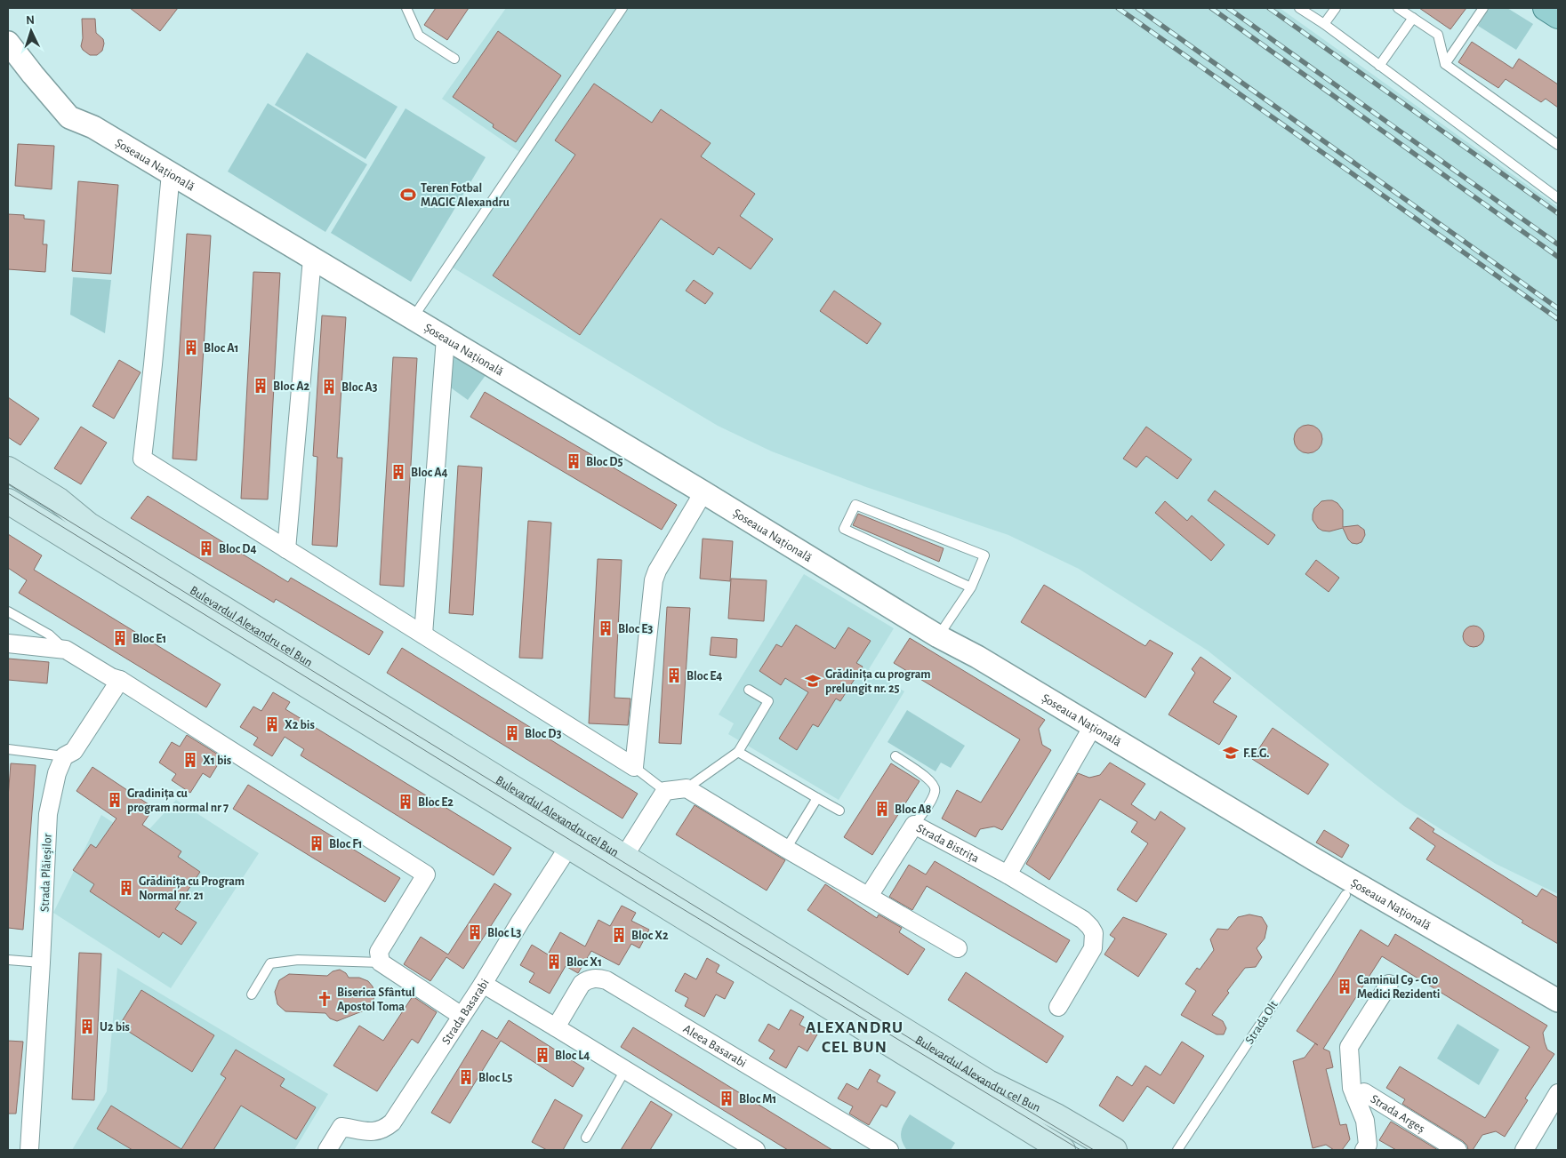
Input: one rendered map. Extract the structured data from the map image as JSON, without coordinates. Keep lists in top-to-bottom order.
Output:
{
  "streets": {
    "main road": ["Bulevardul Alexandru cel Bun"],
    "street": [
      "Șoseaua Națională",
      "Strada Bistrița",
      "Strada Plăieșilor",
      "Strada Basarabi",
      "Aleea Basarabi",
      "Strada Argeș"
    ],
    "lane": ["Strada Olt"]
  },
  "crossings": [
    ["Bulevardul Alexandru cel Bun", "Strada Basarabi"]
  ],
  "districts": ["ALEXANDRU CEL BUN"],
  "places": {
    "sports": ["Teren Fotbal MAGIC Alexandru"],
    "building": [
      "Bloc A1",
      "Bloc A2",
      "Bloc A3",
      "Bloc D5",
      "Bloc A4",
      "Bloc D4",
      "Bloc E3",
      "Bloc E1",
      "Bloc E4",
      "X2 bis",
      "Bloc D3",
      "X1 bis",
      "Gradinița cu program normal nr 7",
      "Bloc E2",
      "Bloc A8",
      "Bloc F1",
      "Grădinița cu Program Normal nr. 21",
      "Bloc L3",
      "Bloc X2",
      "Bloc X1",
      "Caminul C9 - C10 Medici Rezidenti",
      "U2 bis",
      "Bloc L4",
      "Bloc L5",
      "Bloc M1"
    ],
    "school or university": ["Grădinița cu program prelungit nr. 25", "F.E.G."],
    "church": ["Biserica Sfântul Apostol Toma"]
  },
  "north": "top"
}
